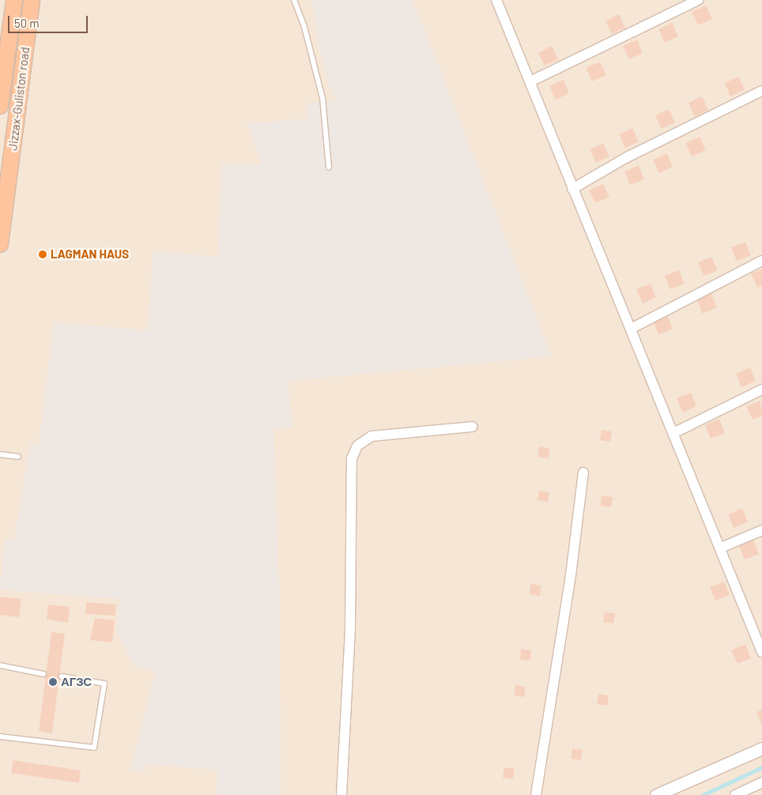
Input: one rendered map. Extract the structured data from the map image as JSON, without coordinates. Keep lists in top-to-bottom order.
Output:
{
  "streets": {
    "highway": ["Jizzax-Guliston road"]
  },
  "places": ["LAGMAN HAUS", "АГЗС"],
  "scale_bar": "50 m"
}
